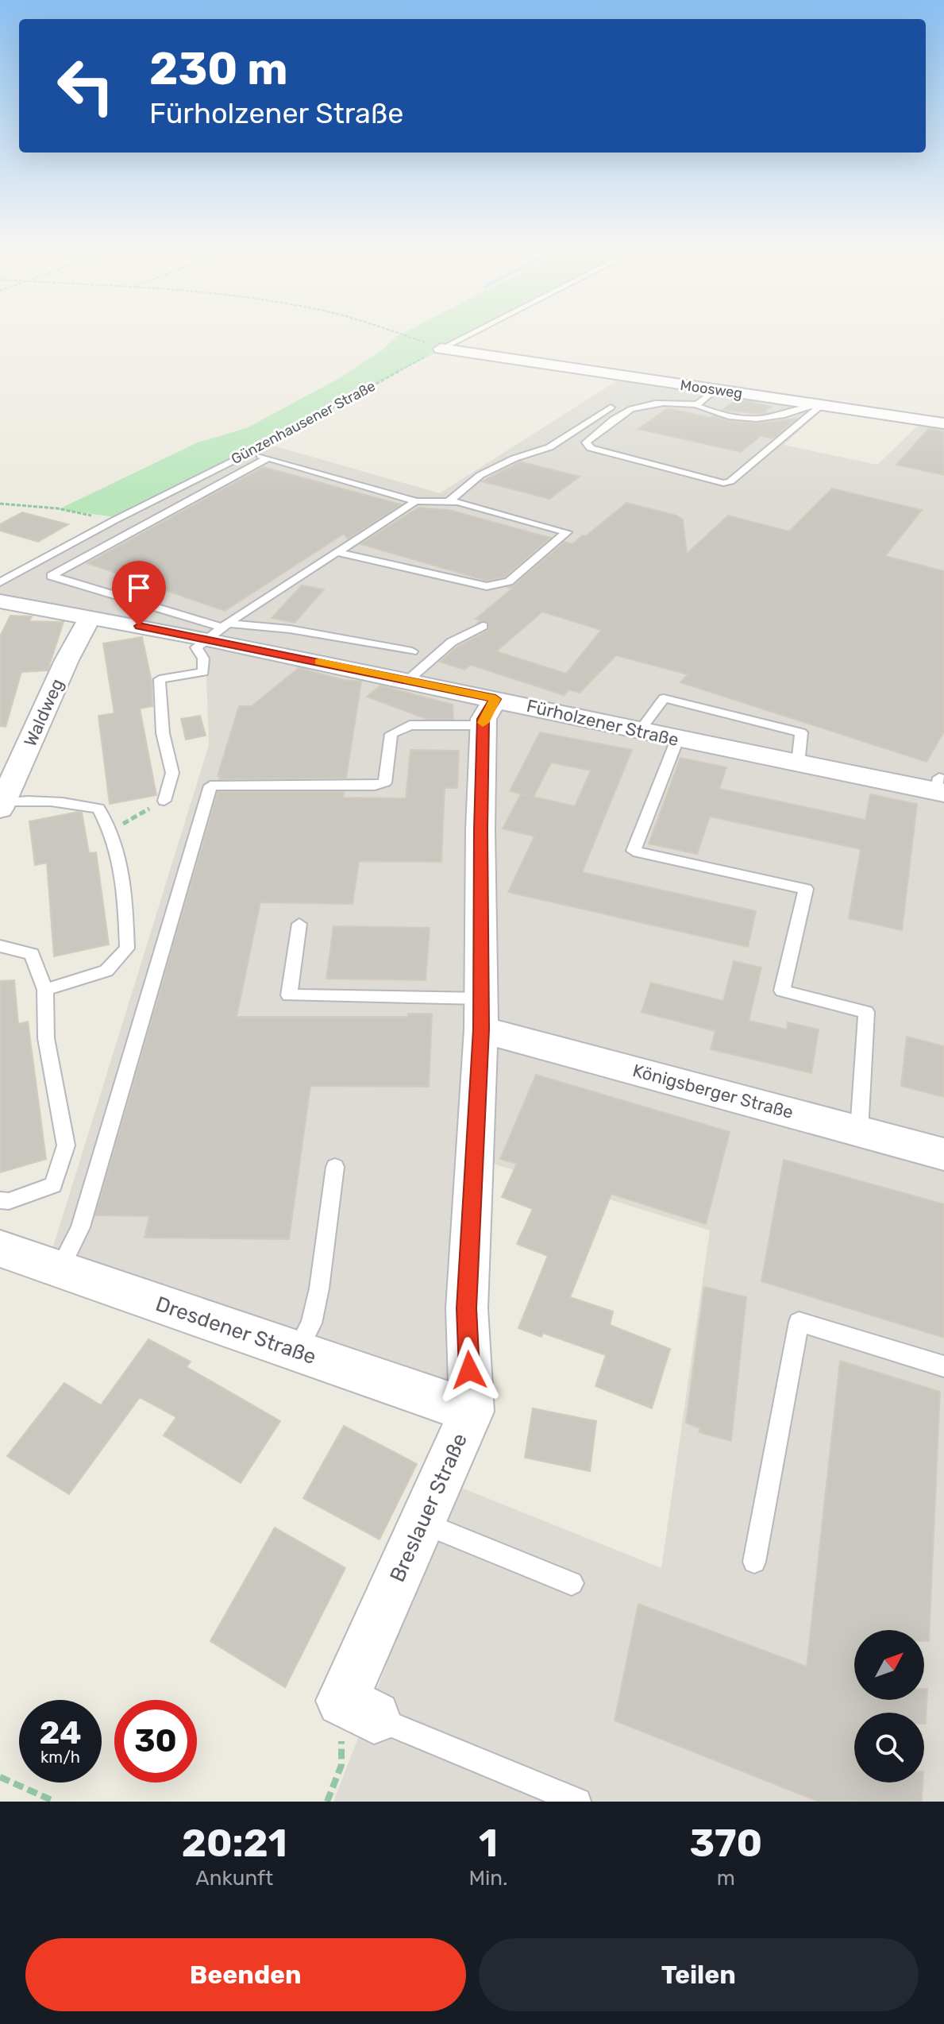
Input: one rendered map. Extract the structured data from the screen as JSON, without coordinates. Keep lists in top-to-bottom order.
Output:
{
  "streets": {
    "street": [
      "Moosweg",
      "Waldweg",
      "Fürholzener Straße",
      "Königsberger Straße",
      "Dresdener Straße",
      "Breslauer Straße"
    ],
    "lane": ["Günzenhausener Straße"]
  },
  "crossings": [
    ["Moosweg", "Günzenhausener Straße"],
    ["Waldweg", "Fürholzener Straße"],
    ["Fürholzener Straße", "Breslauer Straße"],
    ["Königsberger Straße", "Breslauer Straße"],
    ["Dresdener Straße", "Breslauer Straße"]
  ],
  "north": "top right",
  "page": {
    "turn": ["230 m", "Fürholzener Straße"],
    "speed": "24 km/h",
    "limit": "30",
    "eta": [
      "20:21",
      "Ankunft",
      "1",
      "Min.",
      "370",
      "m"
    ],
    "buttons": ["Beenden", "Teilen"]
  }
}
